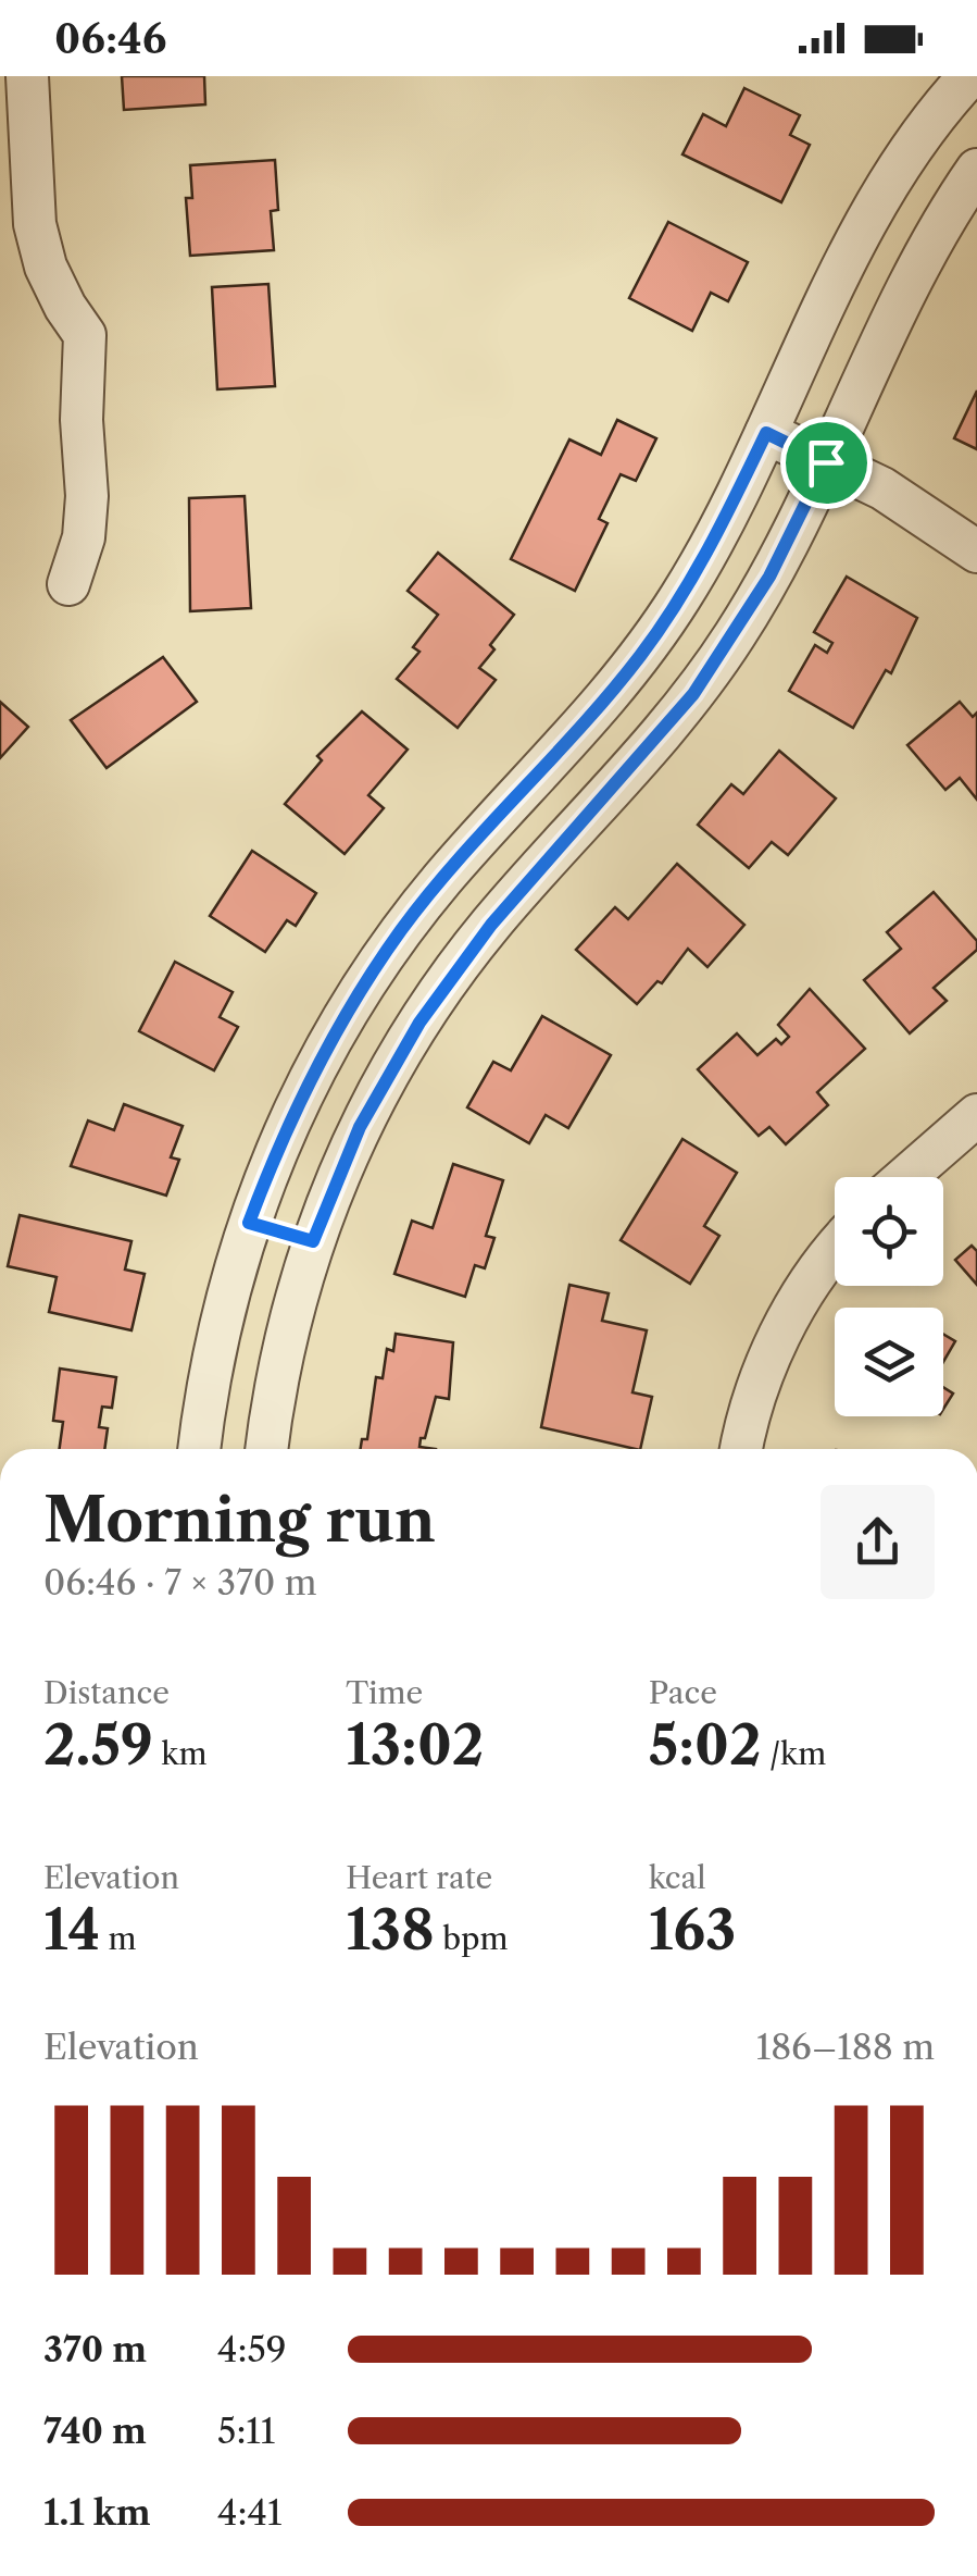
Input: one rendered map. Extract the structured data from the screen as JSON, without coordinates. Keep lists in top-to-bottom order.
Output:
{
  "page": {
    "status": "06:46",
    "heading": ["Morning run", "06:46 · 7 × 370 m"],
    "stats": [
      ["Distance", "2.59 km"],
      ["Time", "13:02"],
      ["Pace", "5:02 /km"],
      ["Elevation", "14 m"],
      ["Heart rate", "138 bpm"],
      ["kcal", "163"]
    ],
    "chart": ["Elevation", "186–188 m"],
    "list": [
      {
        "name": "370 m",
        "note": "4:59"
      },
      {
        "name": "740 m",
        "note": "5:11"
      },
      {
        "name": "1.1 km",
        "note": "4:41"
      }
    ]
  }
}
